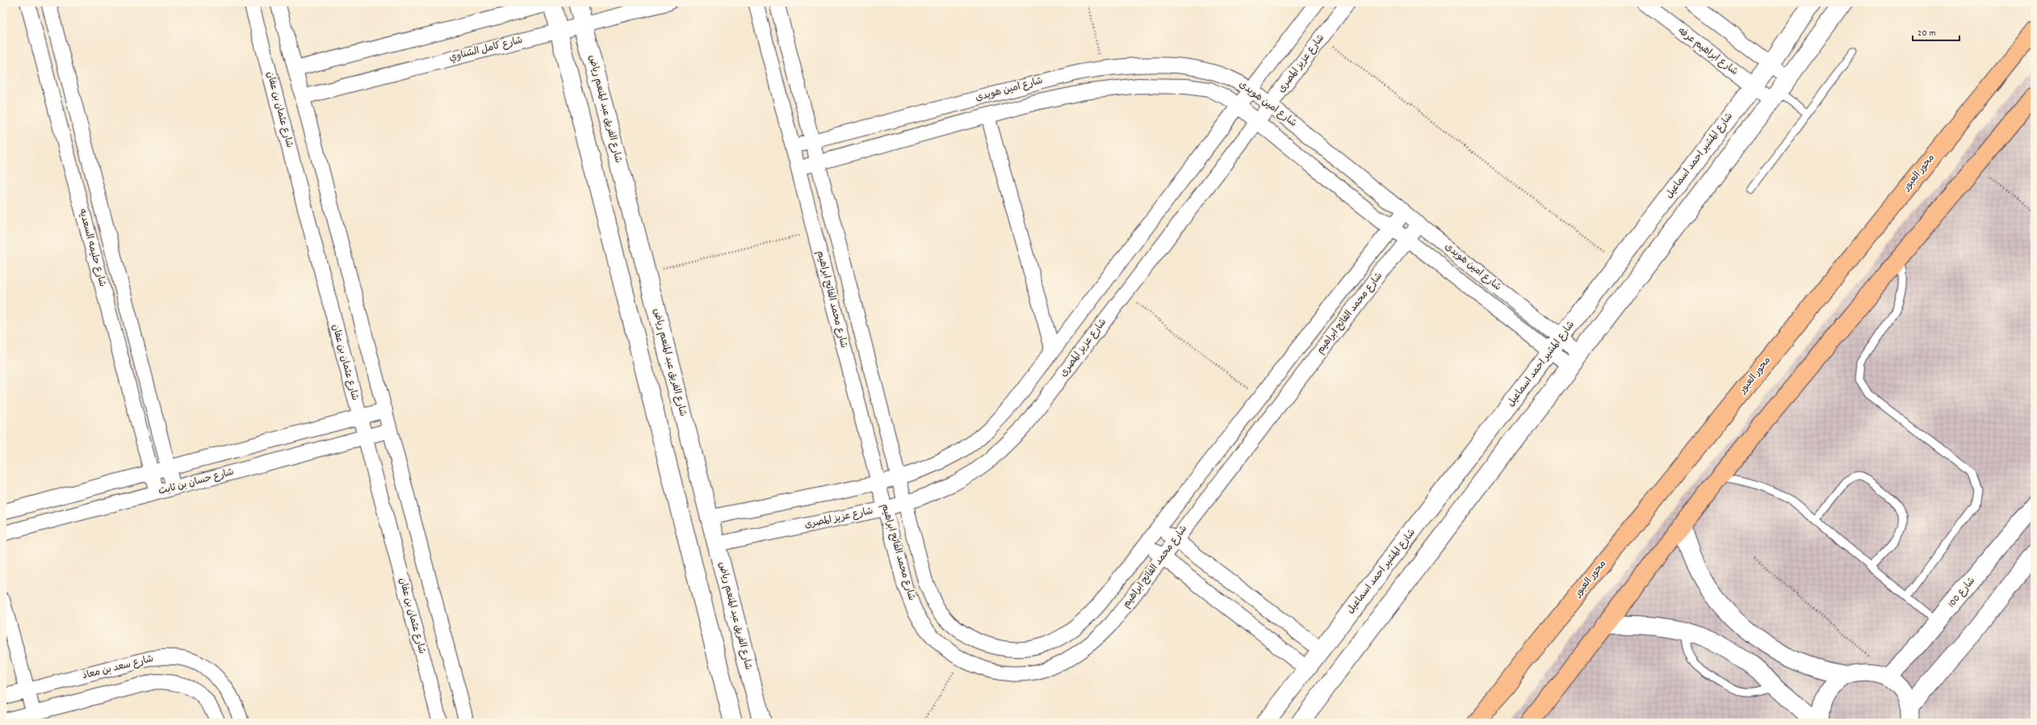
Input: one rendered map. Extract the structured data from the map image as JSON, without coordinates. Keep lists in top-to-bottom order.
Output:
{
  "streets": {
    "highway": ["محور العبور"],
    "street": [
      "شارع كامل الشناوي",
      "شارع ابراهيم عرفه",
      "شارع عزيز المصرى",
      "شارع امين هويدى",
      "شارع الفريق عبد المنعم رياض",
      "شارع عثمان بن عفان",
      "شارع المشير احمد اسماعيل",
      "شارع حليمه السعديه",
      "شارع محمد الفاتح ابراهيم",
      "شارع حسان بن ثابت",
      "شارع 100",
      "شارع سعد بن معاذ"
    ]
  },
  "crossings": [
    ["شارع كامل الشناوي", "شارع الفريق عبد المنعم رياض"],
    ["شارع ابراهيم عرفه", "شارع المشير احمد اسماعيل"],
    ["شارع عزيز المصرى", "شارع امين هويدى"],
    ["شارع عزيز المصرى", "شارع الفريق عبد المنعم رياض"],
    ["شارع عزيز المصرى", "شارع محمد الفاتح ابراهيم"],
    ["شارع امين هويدى", "شارع المشير احمد اسماعيل"],
    ["شارع امين هويدى", "شارع محمد الفاتح ابراهيم"],
    ["شارع عثمان بن عفان", "شارع حسان بن ثابت"],
    ["شارع حليمه السعديه", "شارع حسان بن ثابت"]
  ],
  "scale_bar": "20 m"
}
